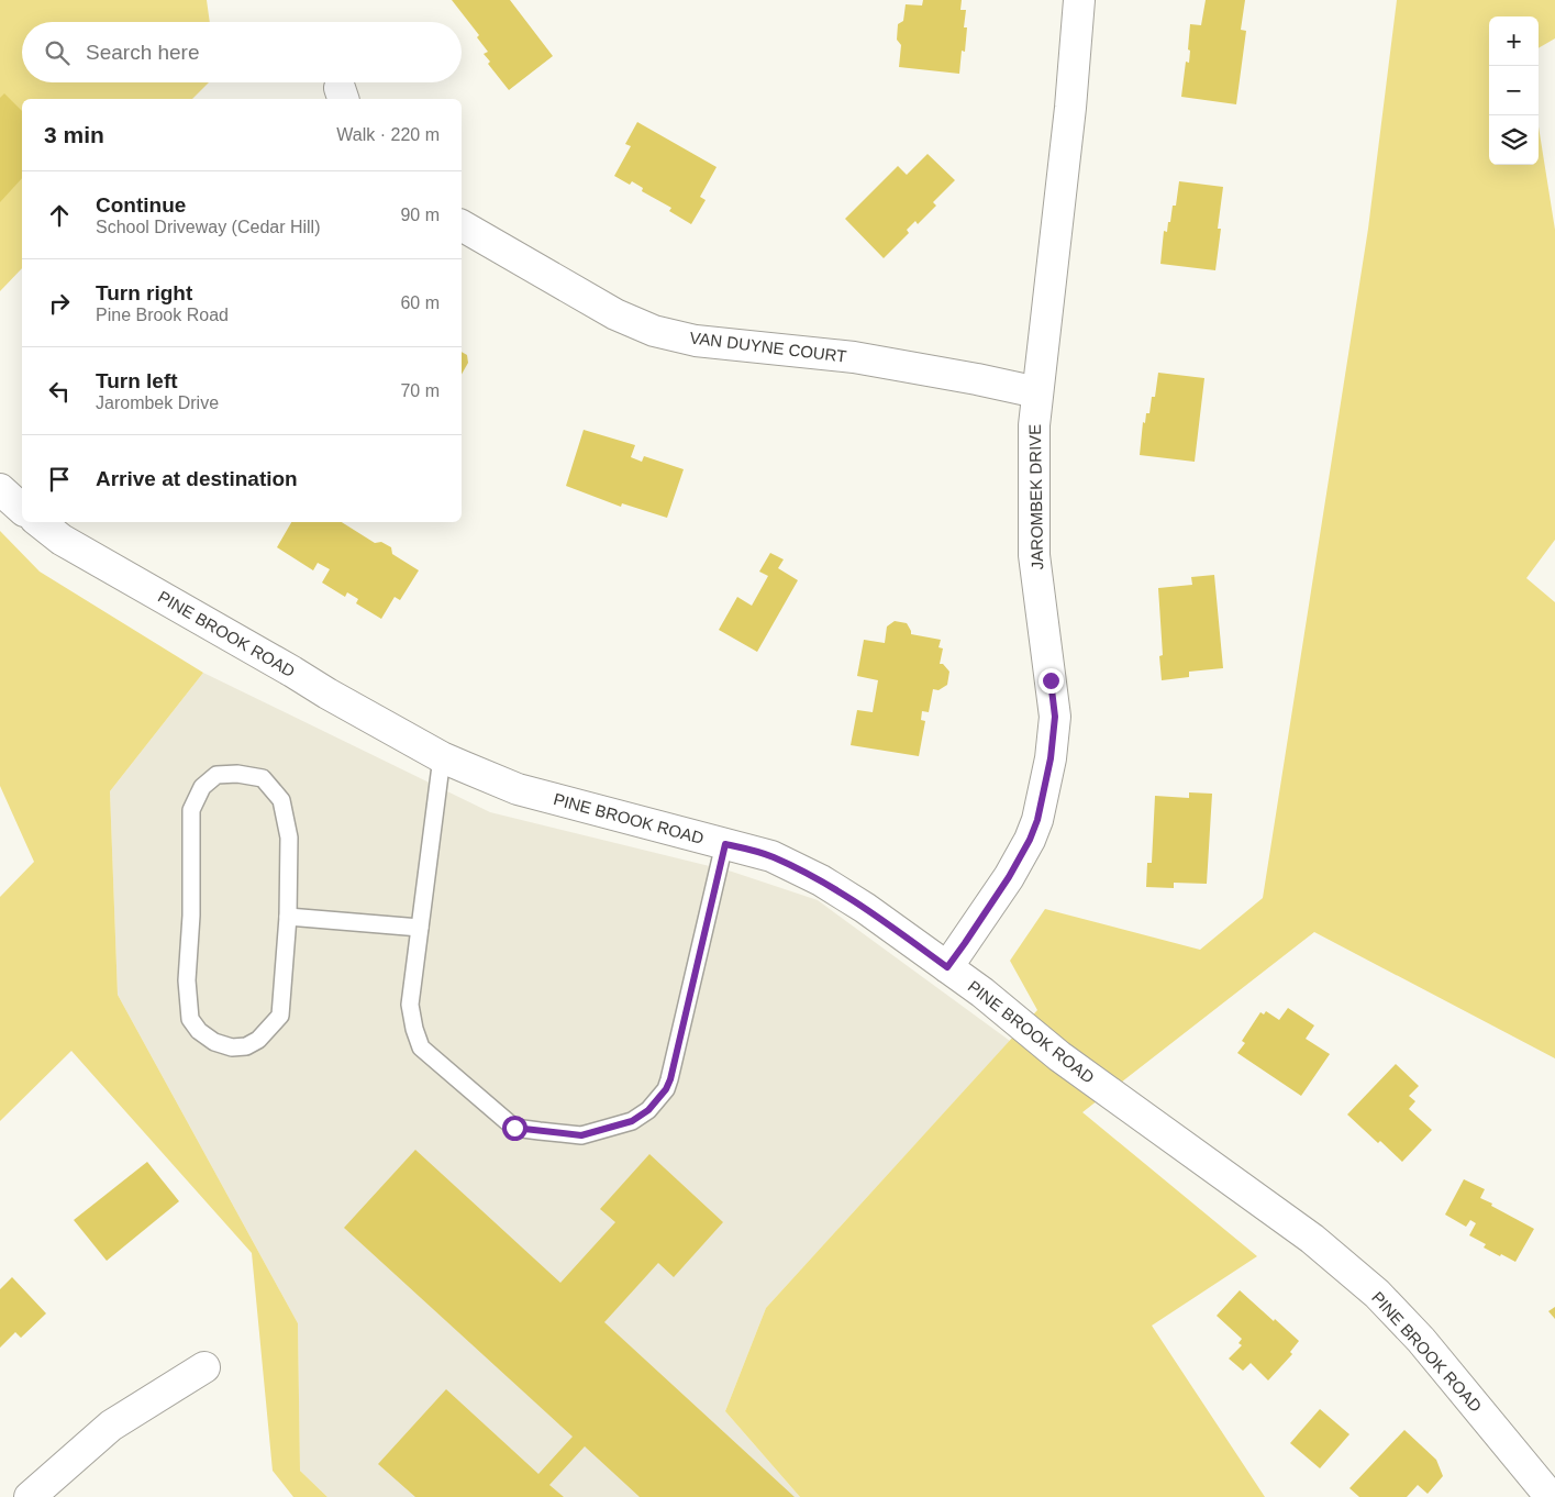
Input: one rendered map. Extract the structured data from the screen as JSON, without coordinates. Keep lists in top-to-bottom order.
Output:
{
  "streets": {
    "street": ["VAN DUYNE COURT", "JAROMBEK DRIVE", "PINE BROOK ROAD"]
  },
  "crossings": [
    ["VAN DUYNE COURT", "JAROMBEK DRIVE"],
    ["JAROMBEK DRIVE", "PINE BROOK ROAD"]
  ],
  "page": {
    "map_buttons": ["+", "−"],
    "search": "Search here",
    "heading": ["3 min", "Walk · 220 m"],
    "list": [
      ["Continue", "School Driveway (Cedar Hill)", "90 m"],
      ["Turn right", "Pine Brook Road", "60 m"],
      ["Turn left", "Jarombek Drive", "70 m"],
      "Arrive at destination"
    ]
  }
}
